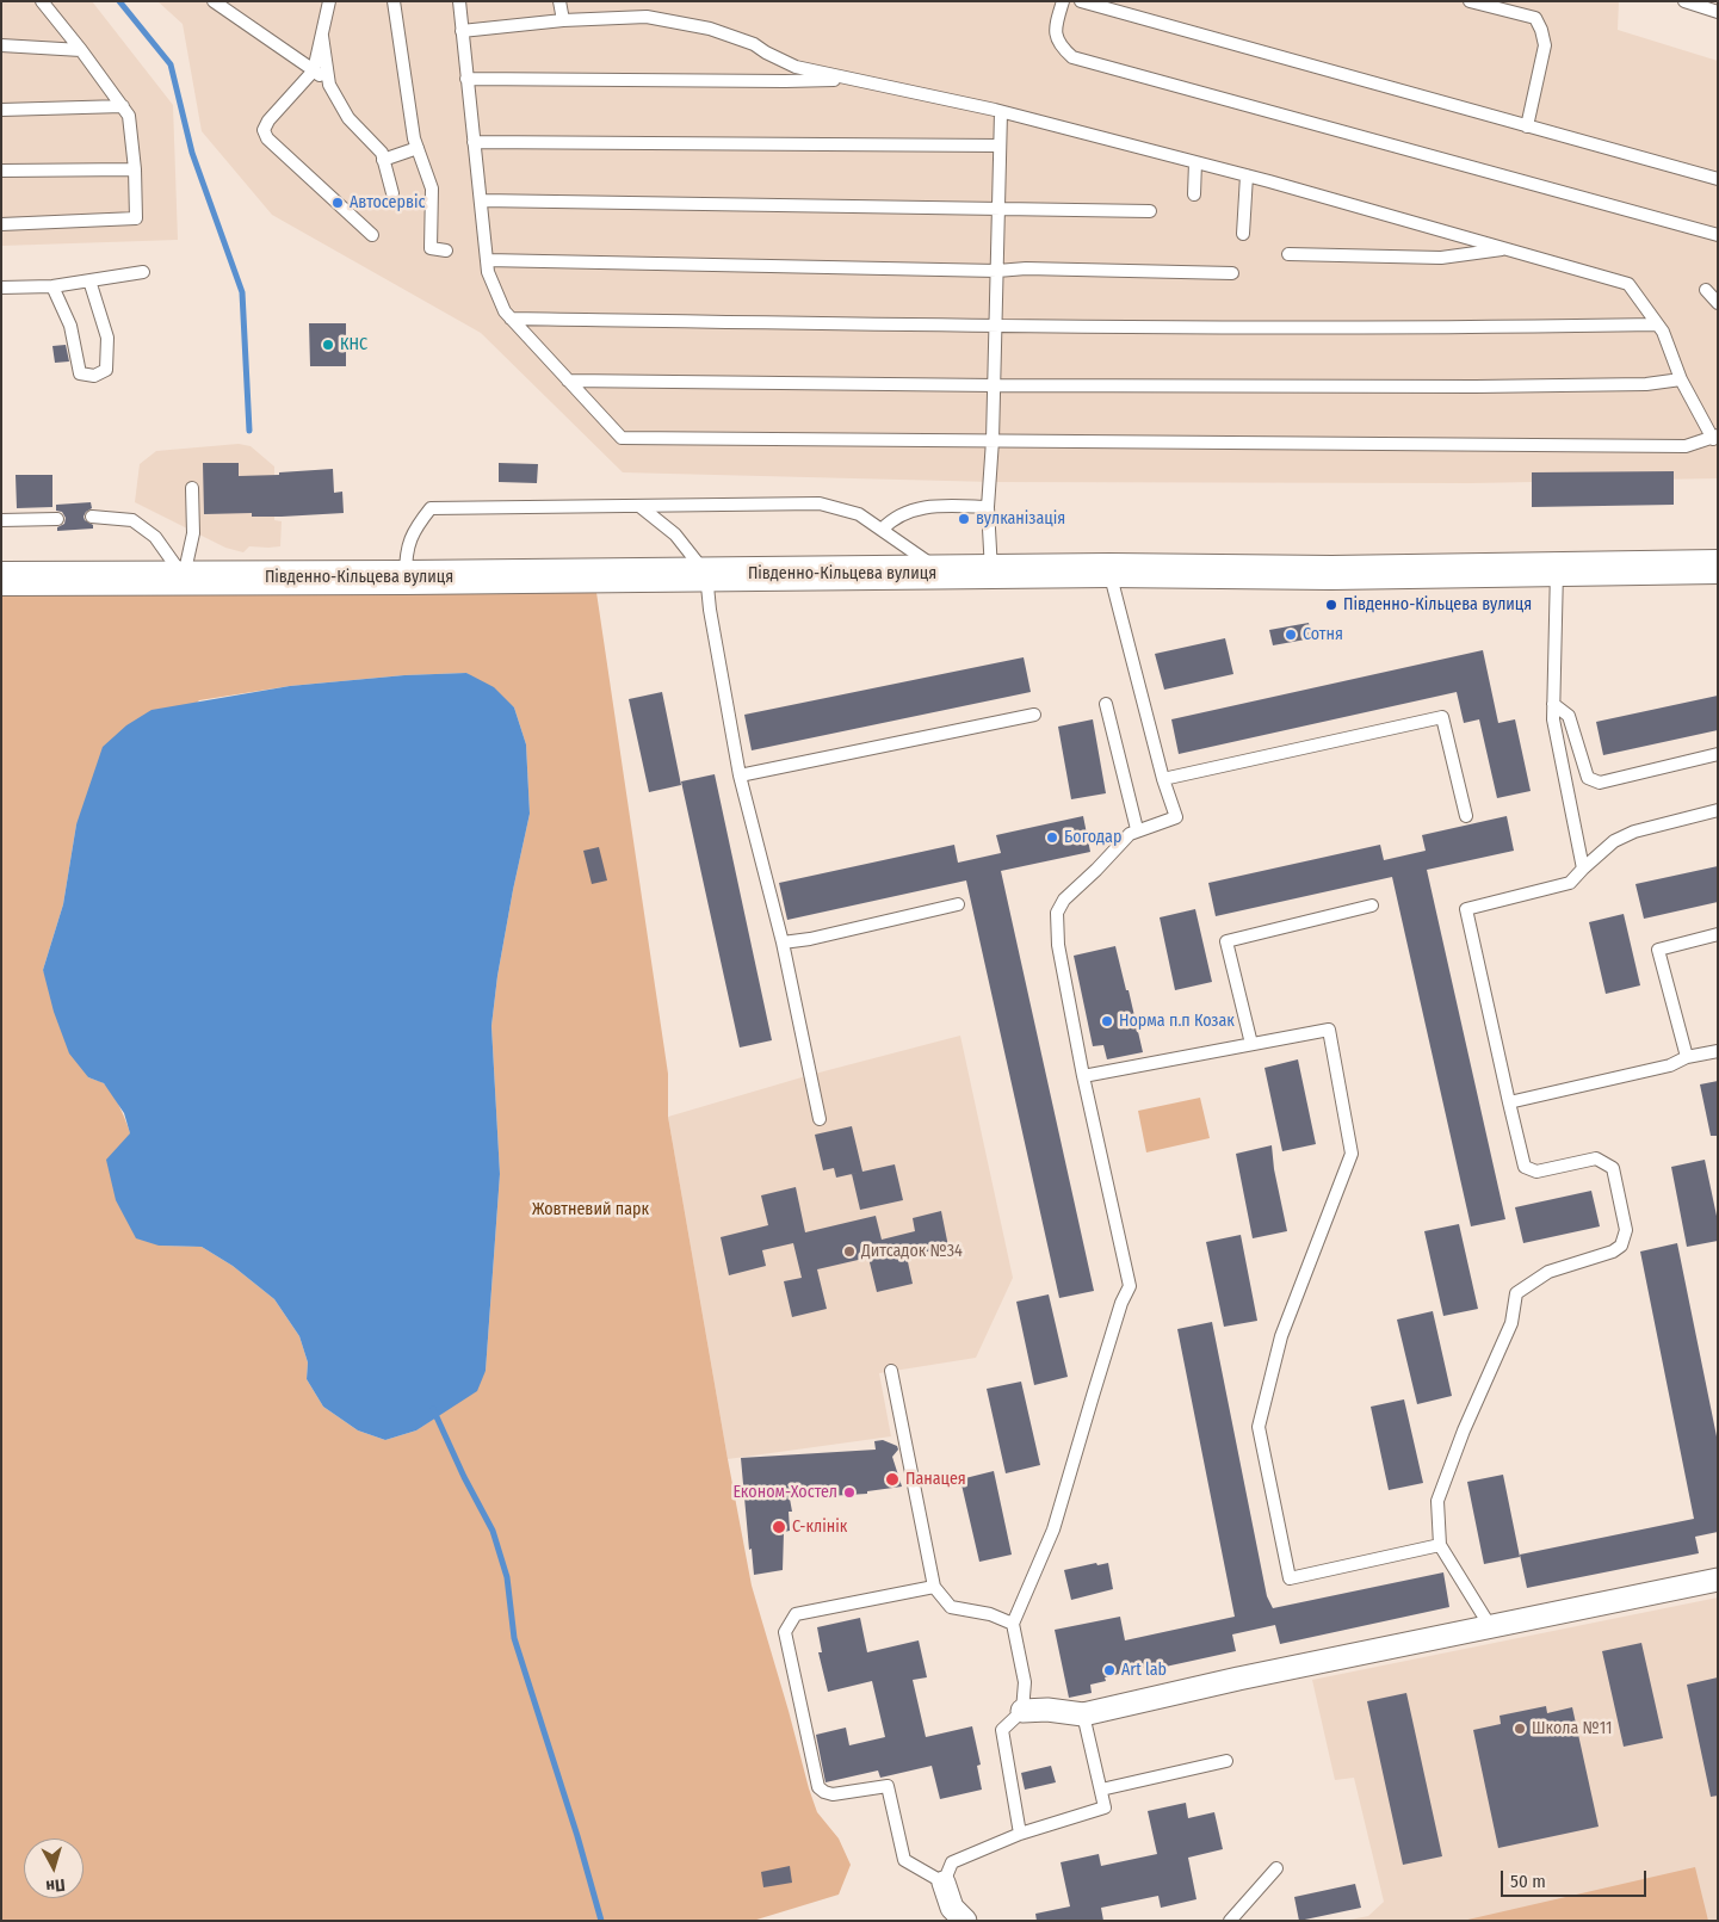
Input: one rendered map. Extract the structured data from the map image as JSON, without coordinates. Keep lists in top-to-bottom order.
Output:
{
  "streets": {
    "main road": ["Південно-Кільцева вулиця"]
  },
  "parks": ["Жовтневий парк"],
  "places": [
    "Автосервіс",
    "КНС",
    "вулканізація",
    "Південно-Кільцева вулиця",
    "Сотня",
    "Богодар",
    "Норма п.п Козак",
    "Дитсадок №34",
    "Панацея",
    "Економ-Хостел",
    "С-клінік",
    "Art lab",
    "Школа №11"
  ],
  "scale_bar": "50 m",
  "north": "bottom"
}
